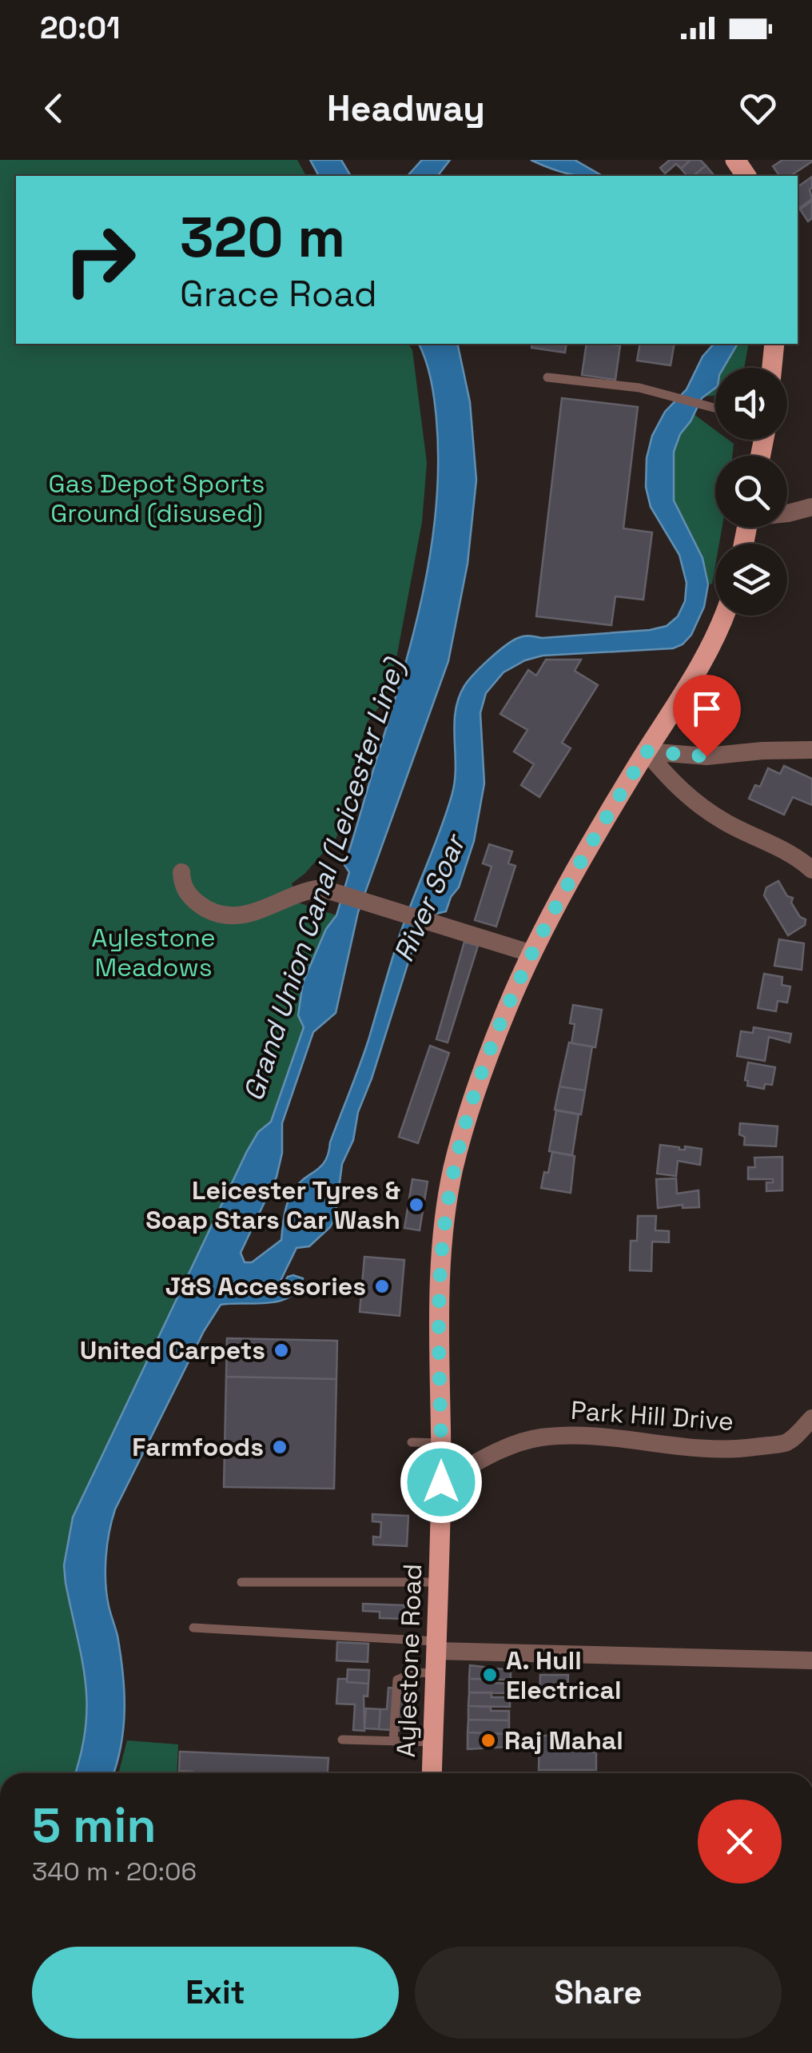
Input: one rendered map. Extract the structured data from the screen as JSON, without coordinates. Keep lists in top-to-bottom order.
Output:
{
  "streets": {
    "main road": ["Aylestone Road"],
    "street": ["Park Hill Drive"]
  },
  "crossings": [
    ["Park Hill Drive", "Aylestone Road"]
  ],
  "water": ["Grand Union Canal (Leicester Line)", "River Soar"],
  "parks": ["Gas Depot Sports Ground (disused)", "Aylestone Meadows"],
  "places": [
    "Leicester Tyres & Soap Stars Car Wash",
    "J&S Accessories",
    "United Carpets",
    "Farmfoods",
    "A. Hull Electrical",
    "Raj Mahal"
  ],
  "page": {
    "status": "20:01",
    "header": "Headway",
    "turn": ["320 m", "Grace Road"],
    "heading": ["5 min", "340 m · 20:06"],
    "buttons": ["Exit", "Share"]
  }
}
